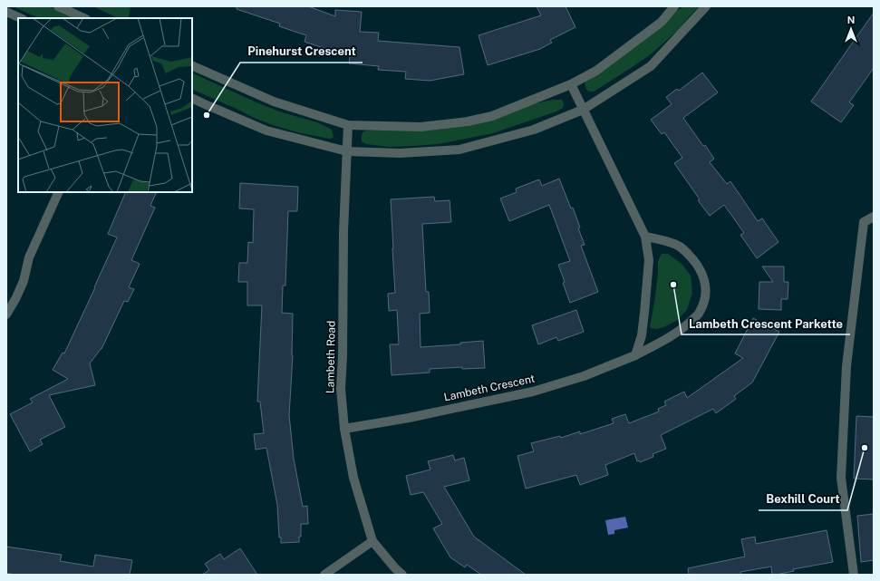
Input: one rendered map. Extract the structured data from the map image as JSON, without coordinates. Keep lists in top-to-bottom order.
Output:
{
  "streets": {
    "street": ["Lambeth Road", "Lambeth Crescent"]
  },
  "crossings": [
    ["Lambeth Road", "Lambeth Crescent"]
  ],
  "places": ["Pinehurst Crescent", "Lambeth Crescent Parkette", "Bexhill Court"],
  "north": "top"
}
